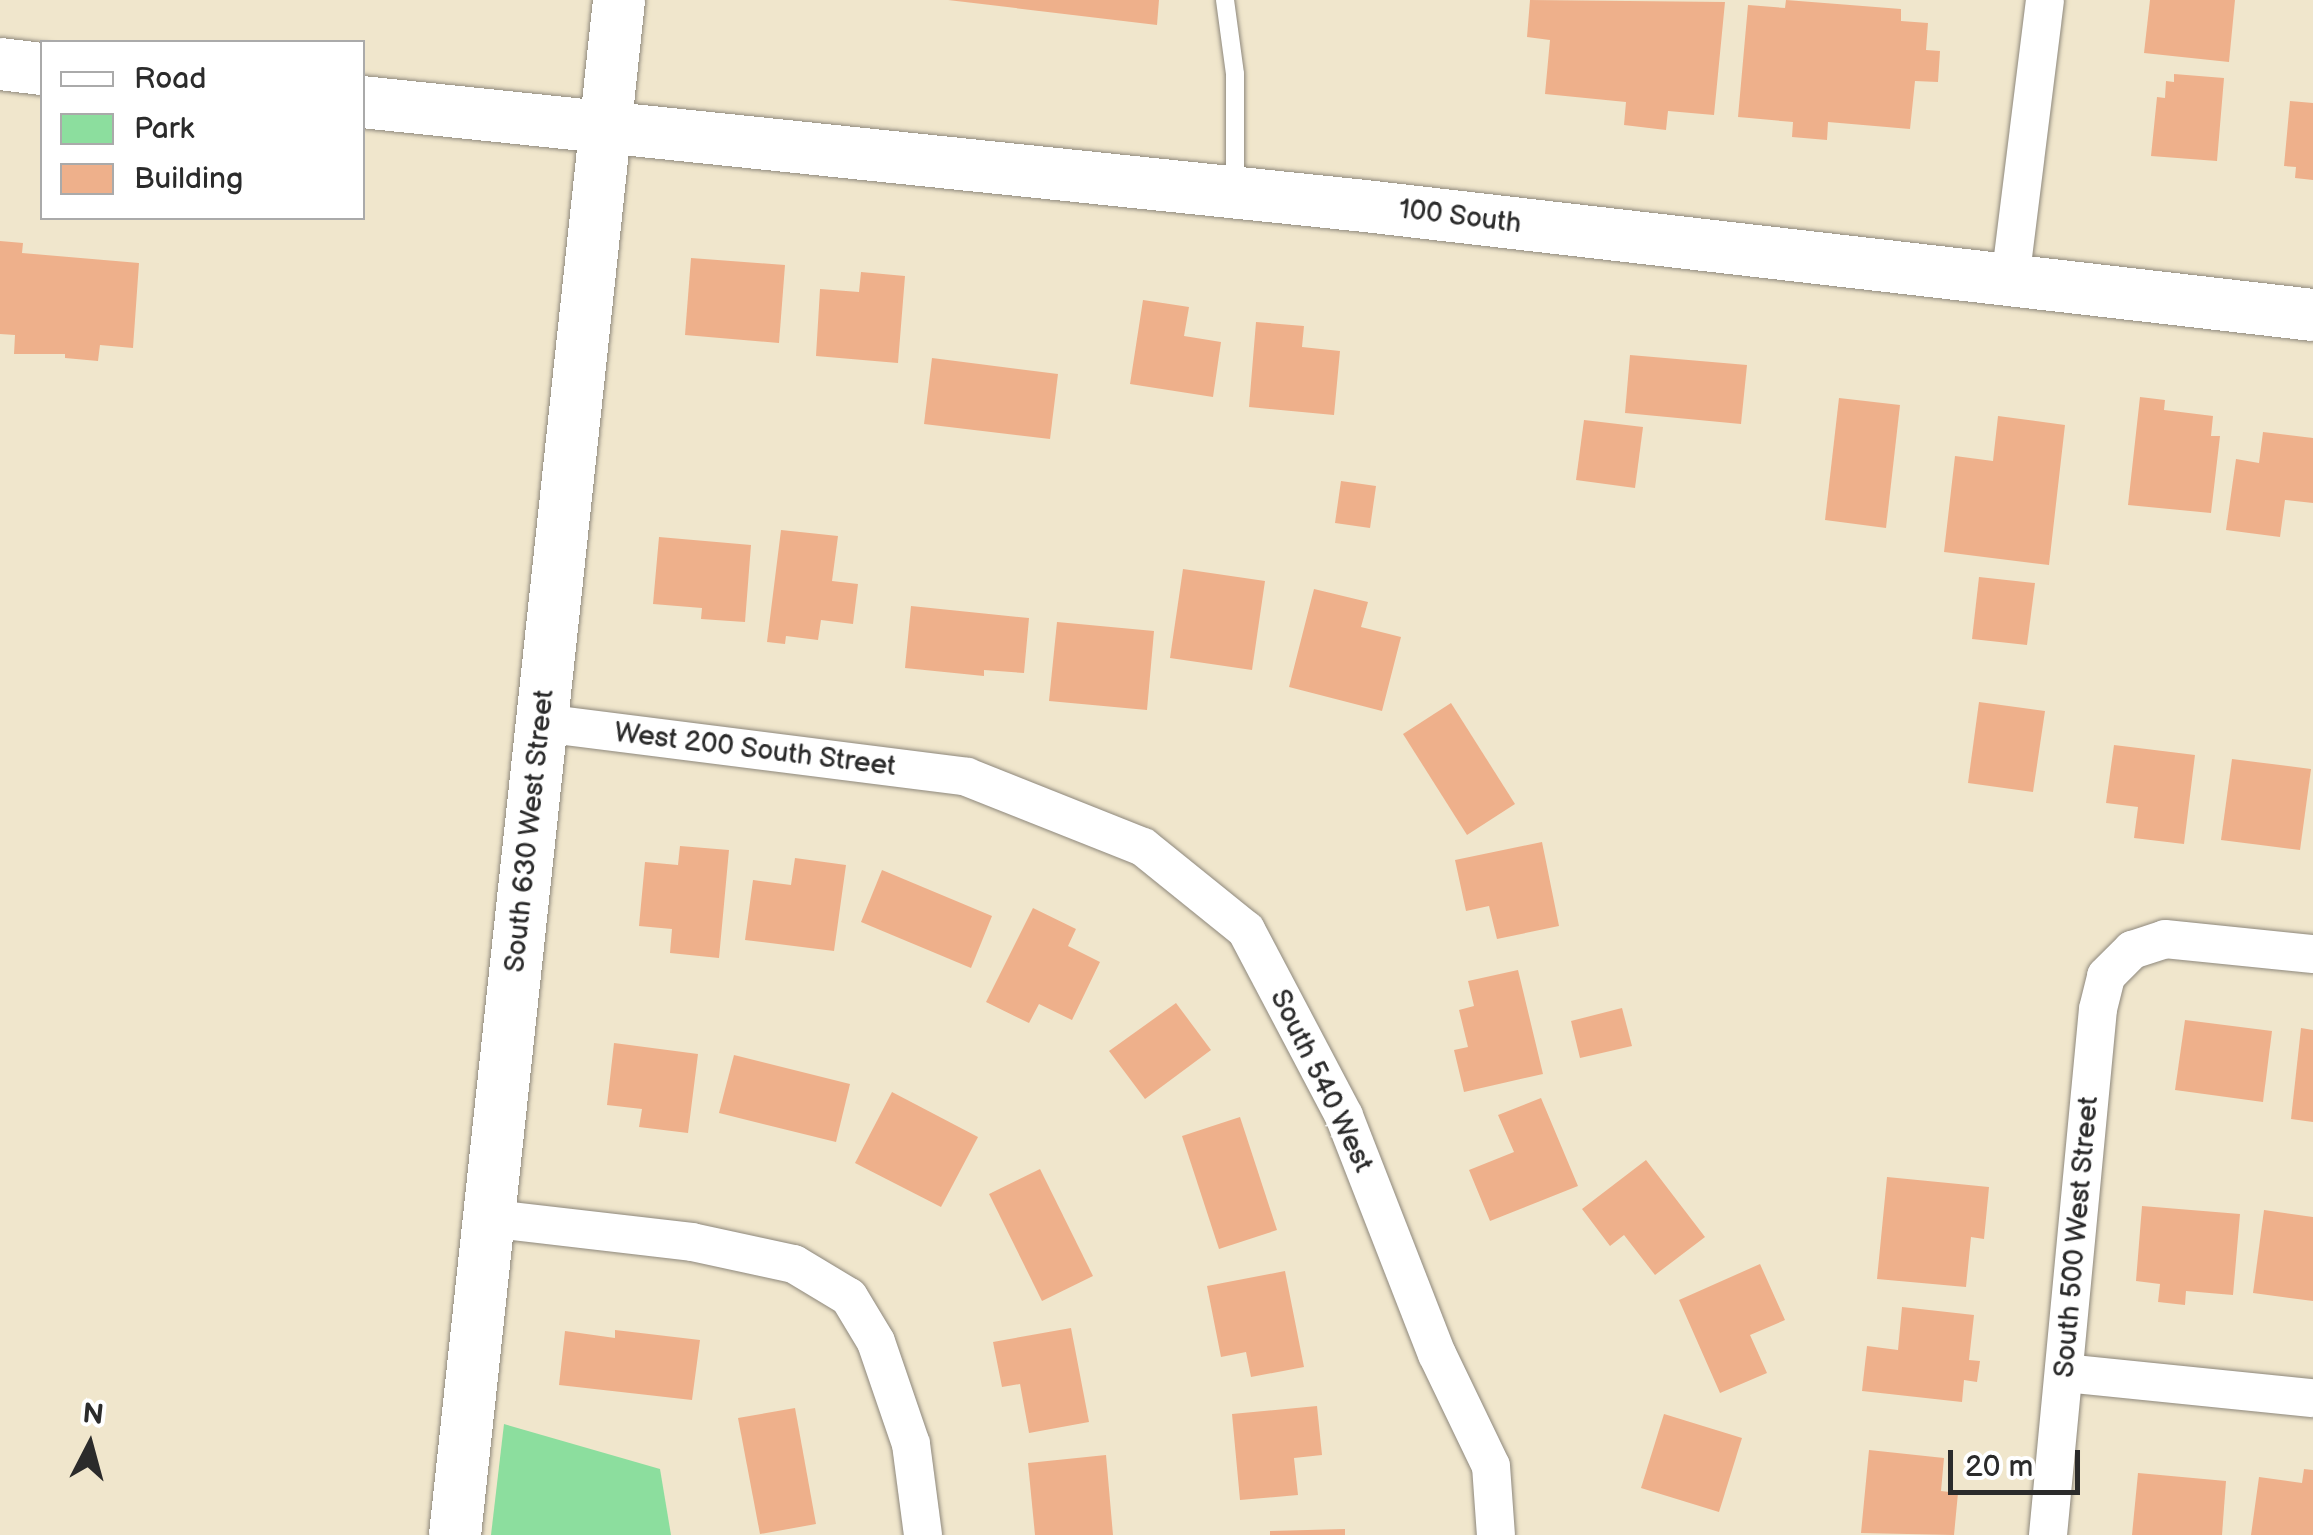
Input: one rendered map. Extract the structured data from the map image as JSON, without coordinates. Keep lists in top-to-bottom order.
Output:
{
  "streets": {
    "street": [
      "100 South",
      "West 200 South Street",
      "South 630 West Street",
      "South 540 West",
      "South 500 West Street"
    ]
  },
  "crossings": [
    ["100 South", "South 630 West Street"],
    ["West 200 South Street", "South 630 West Street"],
    ["West 200 South Street", "South 540 West"]
  ],
  "legend": ["Road", "Park", "Building"],
  "scale_bar": "20 m",
  "north": "top"
}
